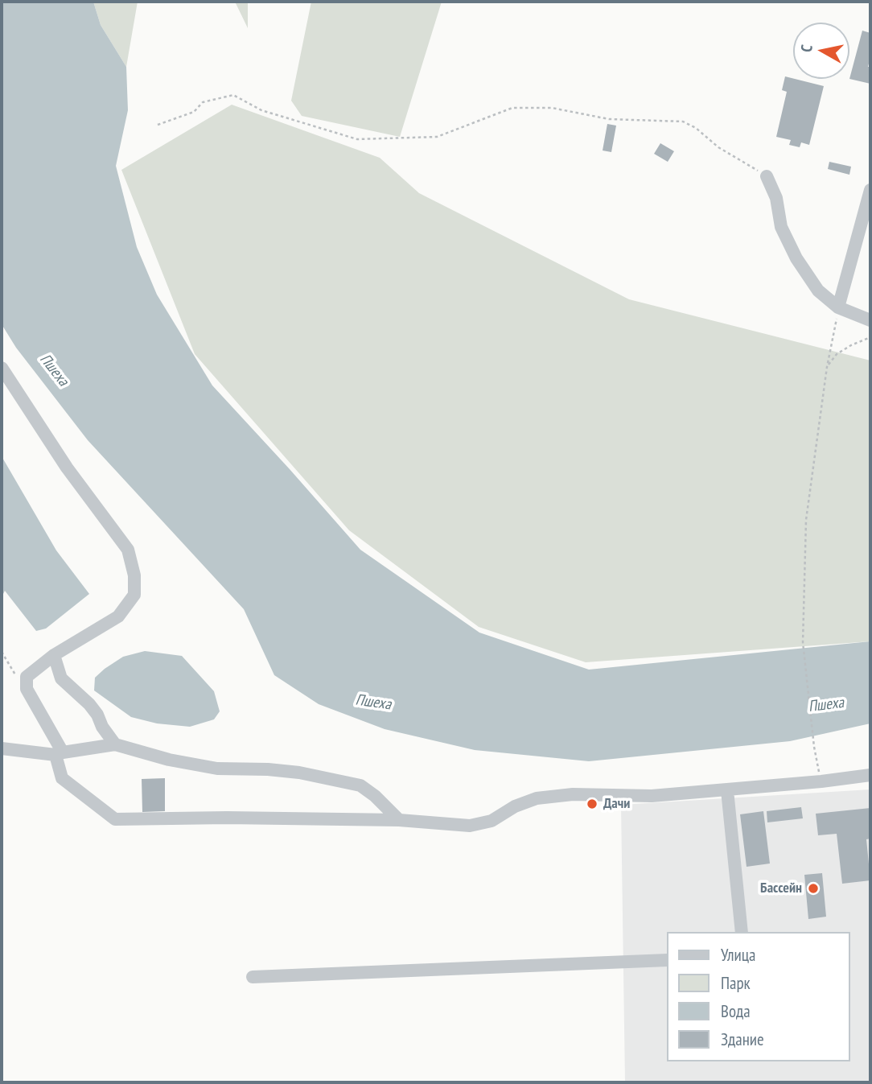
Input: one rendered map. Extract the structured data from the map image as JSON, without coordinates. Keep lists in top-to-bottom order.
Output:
{
  "water": ["Пшеха"],
  "places": ["Дачи", "Бассейн"],
  "legend": [
    "Улица",
    "Парк",
    "Вода",
    "Здание"
  ],
  "north": "left"
}
